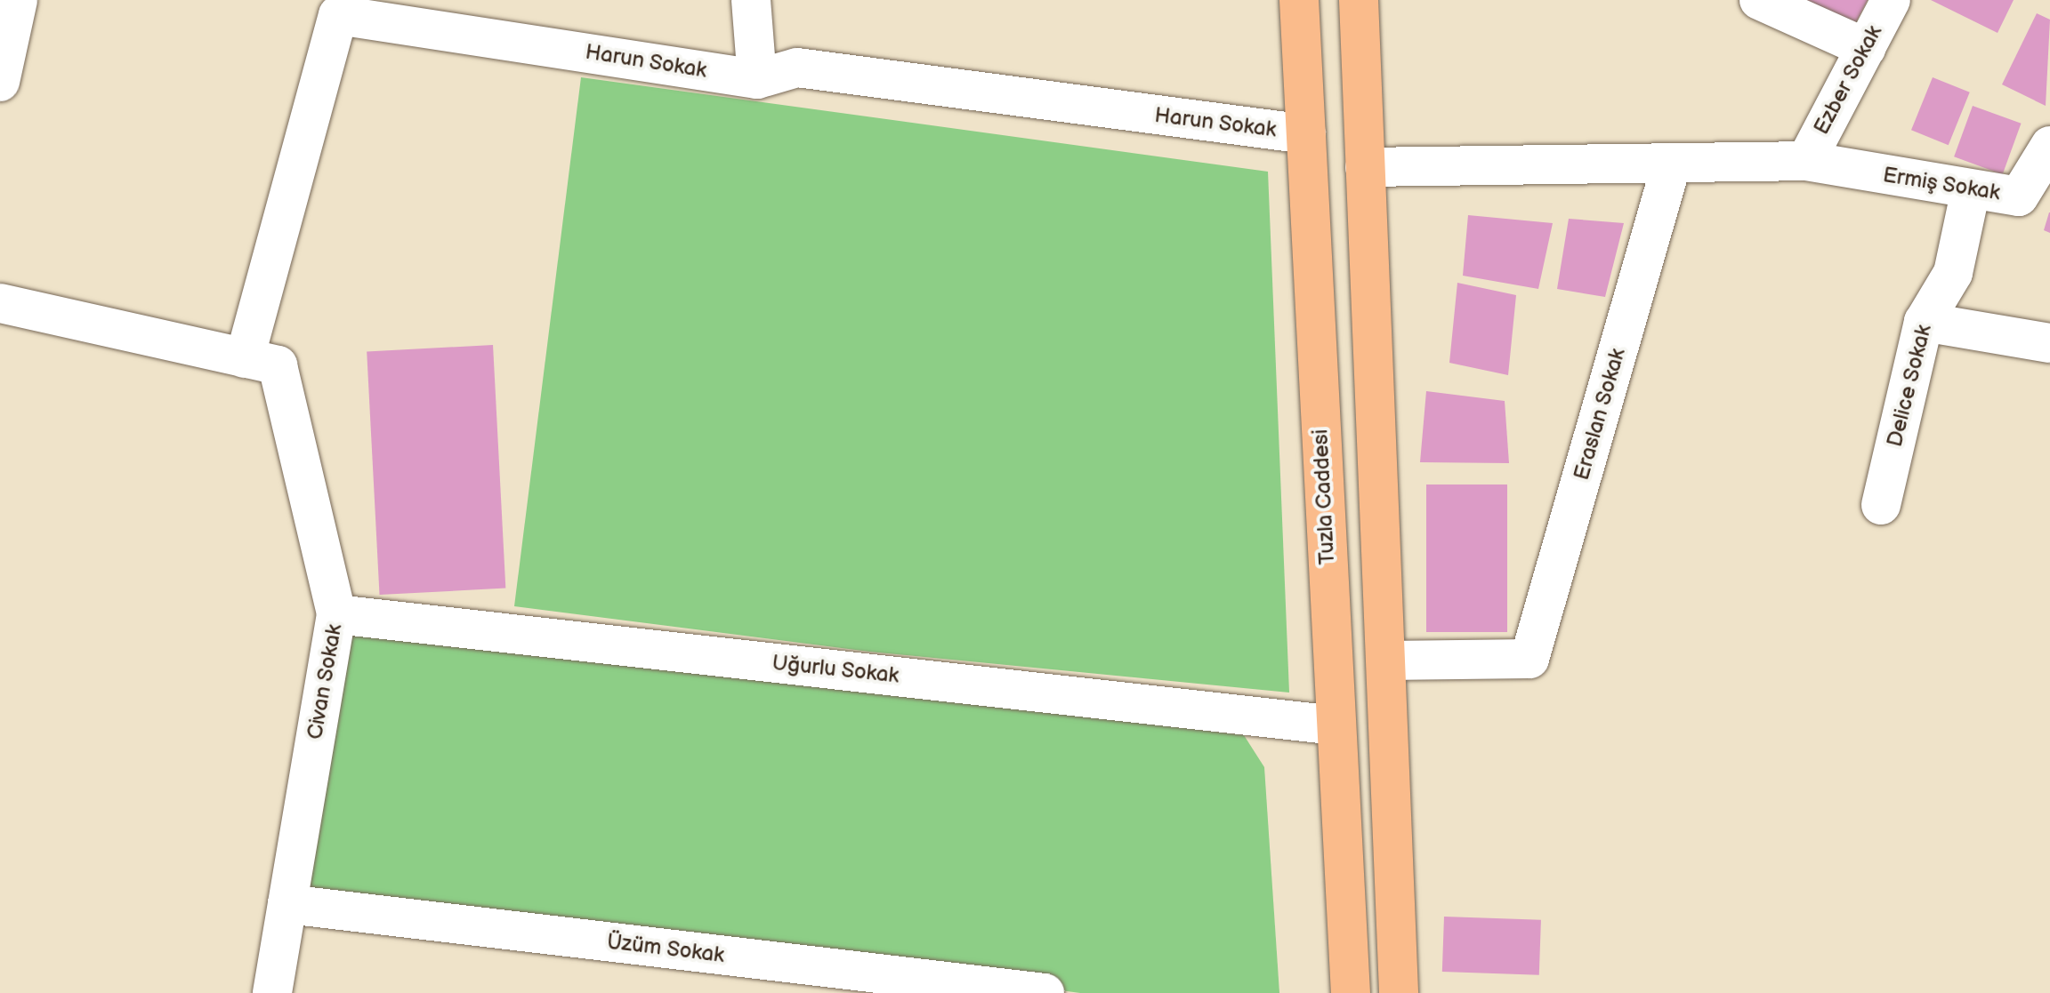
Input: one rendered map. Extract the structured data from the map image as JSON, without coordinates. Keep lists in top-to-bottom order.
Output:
{
  "streets": {
    "main road": ["Tuzla Caddesi"],
    "street": [
      "Harun Sokak",
      "Ezber Sokak",
      "Ermiş Sokak",
      "Delice Sokak",
      "Eraslan Sokak",
      "Uğurlu Sokak",
      "Civan Sokak",
      "Üzüm Sokak"
    ]
  },
  "crossings": [
    ["Harun Sokak", "Tuzla Caddesi"],
    ["Harun Sokak", "Civan Sokak"],
    ["Ezber Sokak", "Ermiş Sokak"],
    ["Ermiş Sokak", "Delice Sokak"],
    ["Tuzla Caddesi", "Uğurlu Sokak"],
    ["Uğurlu Sokak", "Civan Sokak"],
    ["Civan Sokak", "Üzüm Sokak"]
  ]
}
